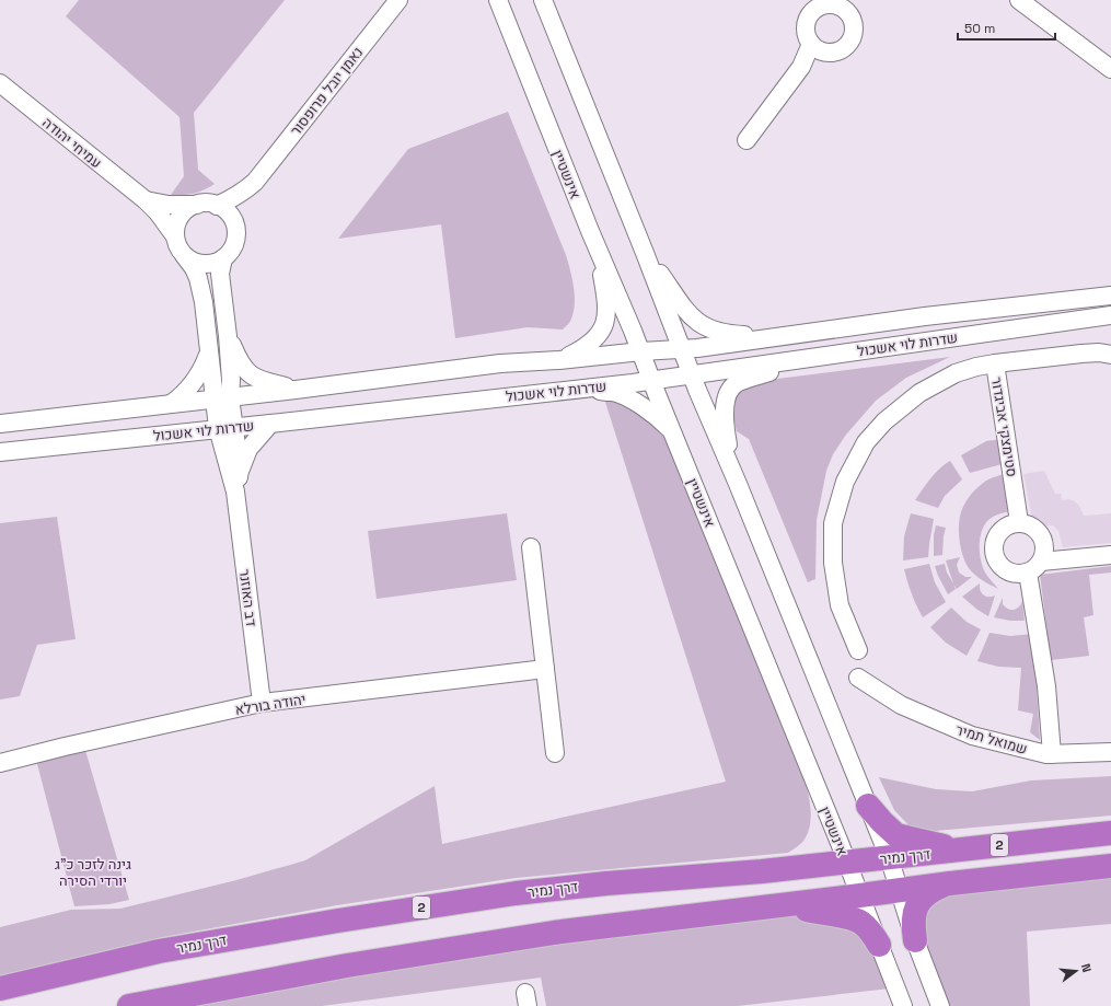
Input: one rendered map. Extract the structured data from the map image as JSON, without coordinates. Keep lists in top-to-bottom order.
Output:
{
  "streets": {
    "highway": ["2", "דרך נמיר"],
    "street": [
      "נאמן יובל פרופסור",
      "עמיחי יהודה",
      "אינשטיין",
      "שדרות לוי אשכול",
      "סטימצקי אביגדור",
      "דב האוזנר",
      "יהודה בורלא",
      "שמואל תמיר"
    ]
  },
  "crossings": [
    ["נאמן יובל פרופסור", "עמיחי יהודה"],
    ["אינשטיין", "שדרות לוי אשכול"],
    ["אינשטיין", "2"],
    ["אינשטיין", "דרך נמיר"],
    ["שדרות לוי אשכול", "דב האוזנר"],
    ["דב האוזנר", "יהודה בורלא"]
  ],
  "parks": ["גינה לזכר כ\"ג יורדי הסירה"],
  "scale_bar": "50 m",
  "north": "right"
}
